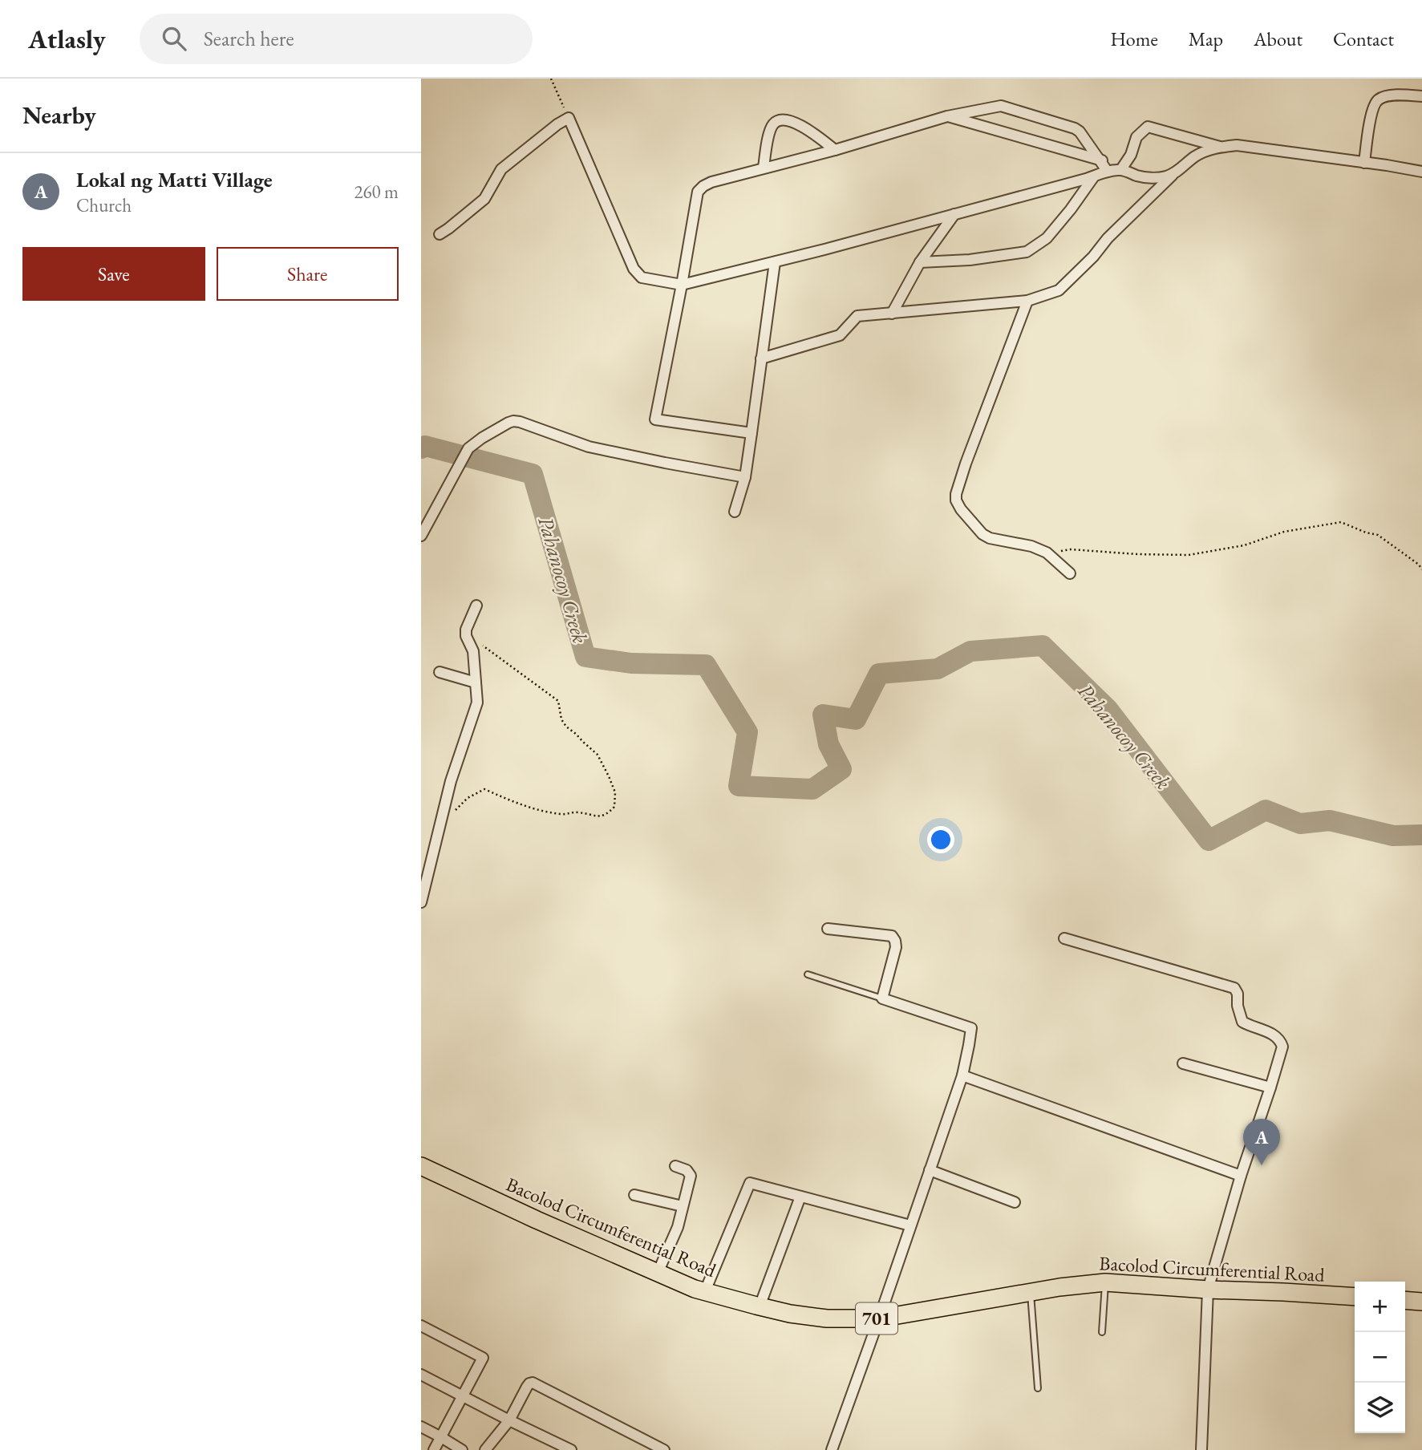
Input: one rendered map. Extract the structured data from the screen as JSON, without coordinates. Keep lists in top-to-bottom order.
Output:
{
  "streets": {
    "main road": ["Bacolod Circumferential Road", "701"]
  },
  "water": ["Pahanocoy Creek"],
  "page": {
    "header": "Atlasly",
    "search": "Search here",
    "nav": [
      "Home",
      "Map",
      "About",
      "Contact"
    ],
    "heading": "Nearby",
    "list": [
      {
        "mark": "A",
        "name": "Lokal ng Matti Village",
        "note": "Church",
        "value": "260 m"
      }
    ],
    "buttons": ["Save", "Share"],
    "pins": "A",
    "map_buttons": ["+", "−"]
  }
}
